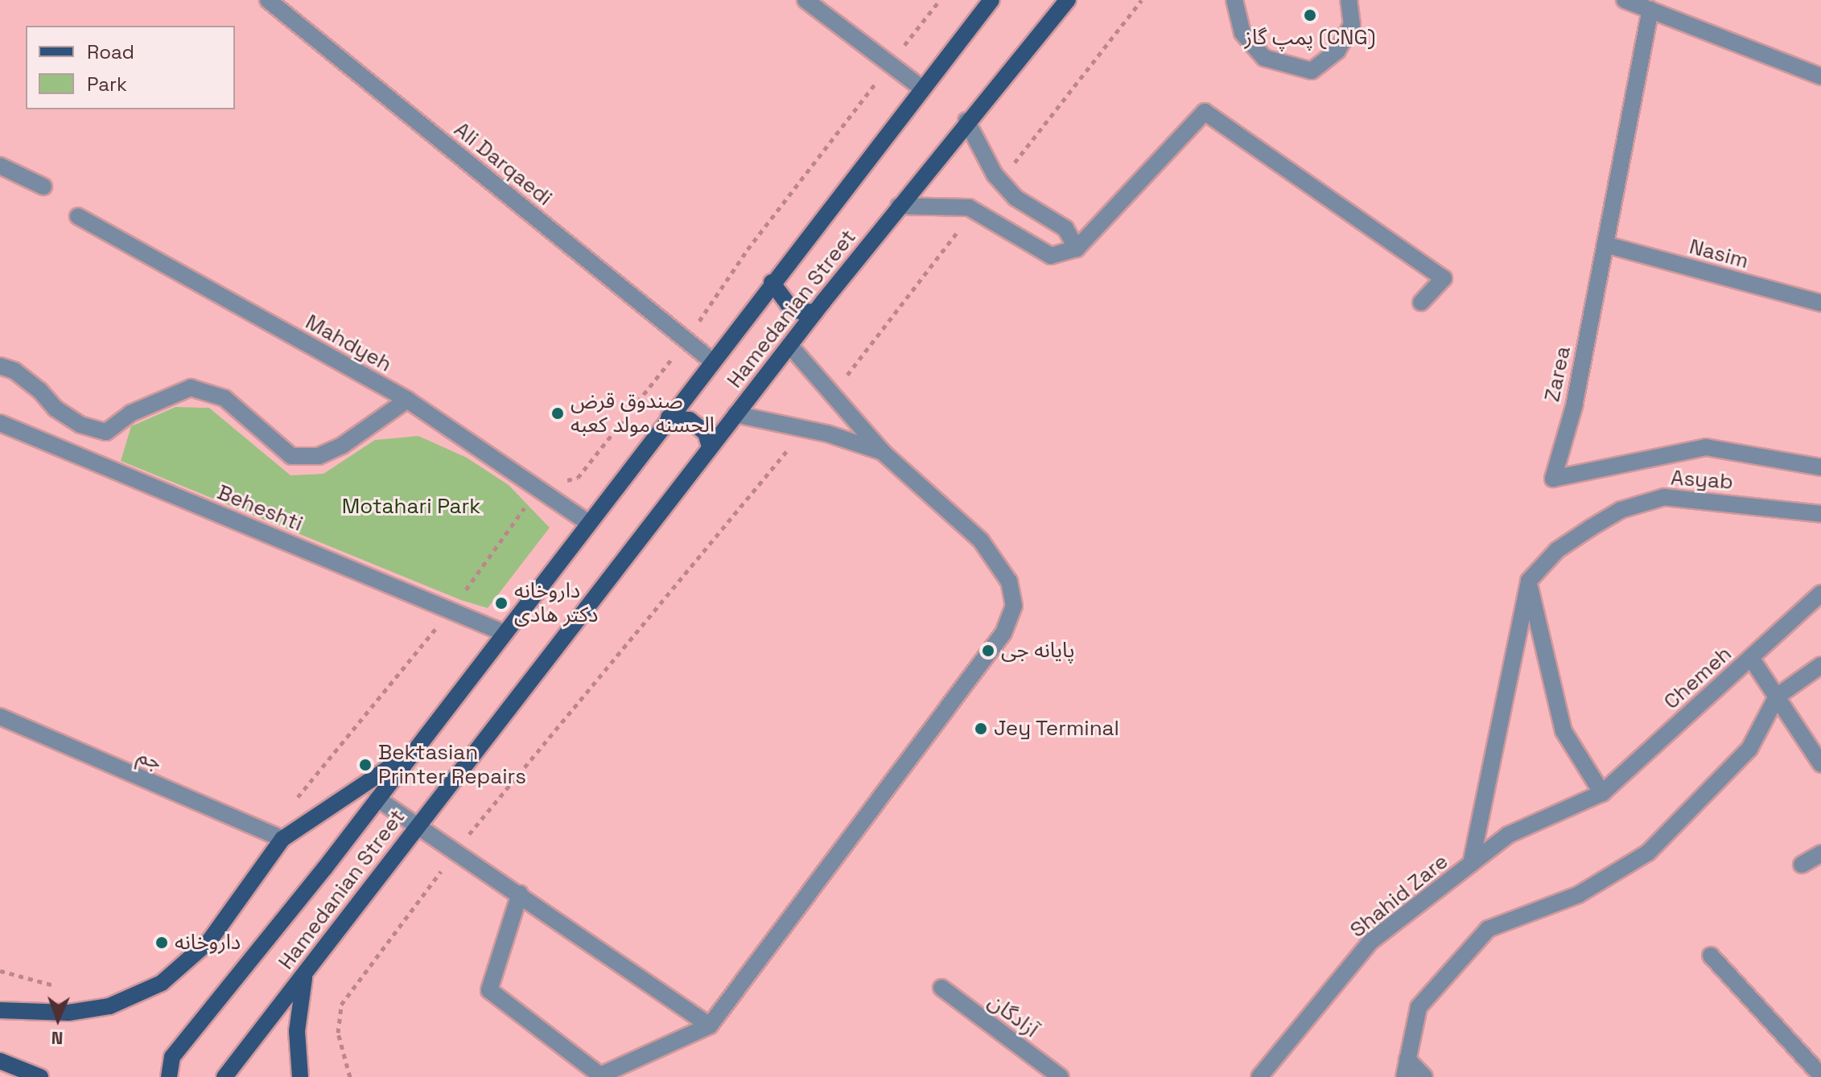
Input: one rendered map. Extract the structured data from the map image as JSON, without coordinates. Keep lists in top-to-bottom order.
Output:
{
  "streets": {
    "main road": ["Hamedanian Street"],
    "street": [
      "Ali Darqaedi",
      "Nasim",
      "Mahdyeh",
      "Zarea",
      "Asyab",
      "Beheshti",
      "Chemeh",
      "جم",
      "Shahid Zare",
      "آزادگان"
    ]
  },
  "crossings": [
    ["Ali Darqaedi", "Hamedanian Street"],
    ["Nasim", "Zarea"],
    ["Hamedanian Street", "Mahdyeh"],
    ["Hamedanian Street", "Beheshti"],
    ["Chemeh", "Shahid Zare"]
  ],
  "parks": ["Motahari Park"],
  "places": [
    "پمپ گاز (CNG)",
    "صندوق قرض الحسنه مولد کعبه",
    "داروخانه دکتر هادی",
    "پایانه جی",
    "Jey Terminal",
    "Bektasian Printer Repairs",
    "داروخانه"
  ],
  "legend": ["Road", "Park"],
  "north": "bottom"
}
